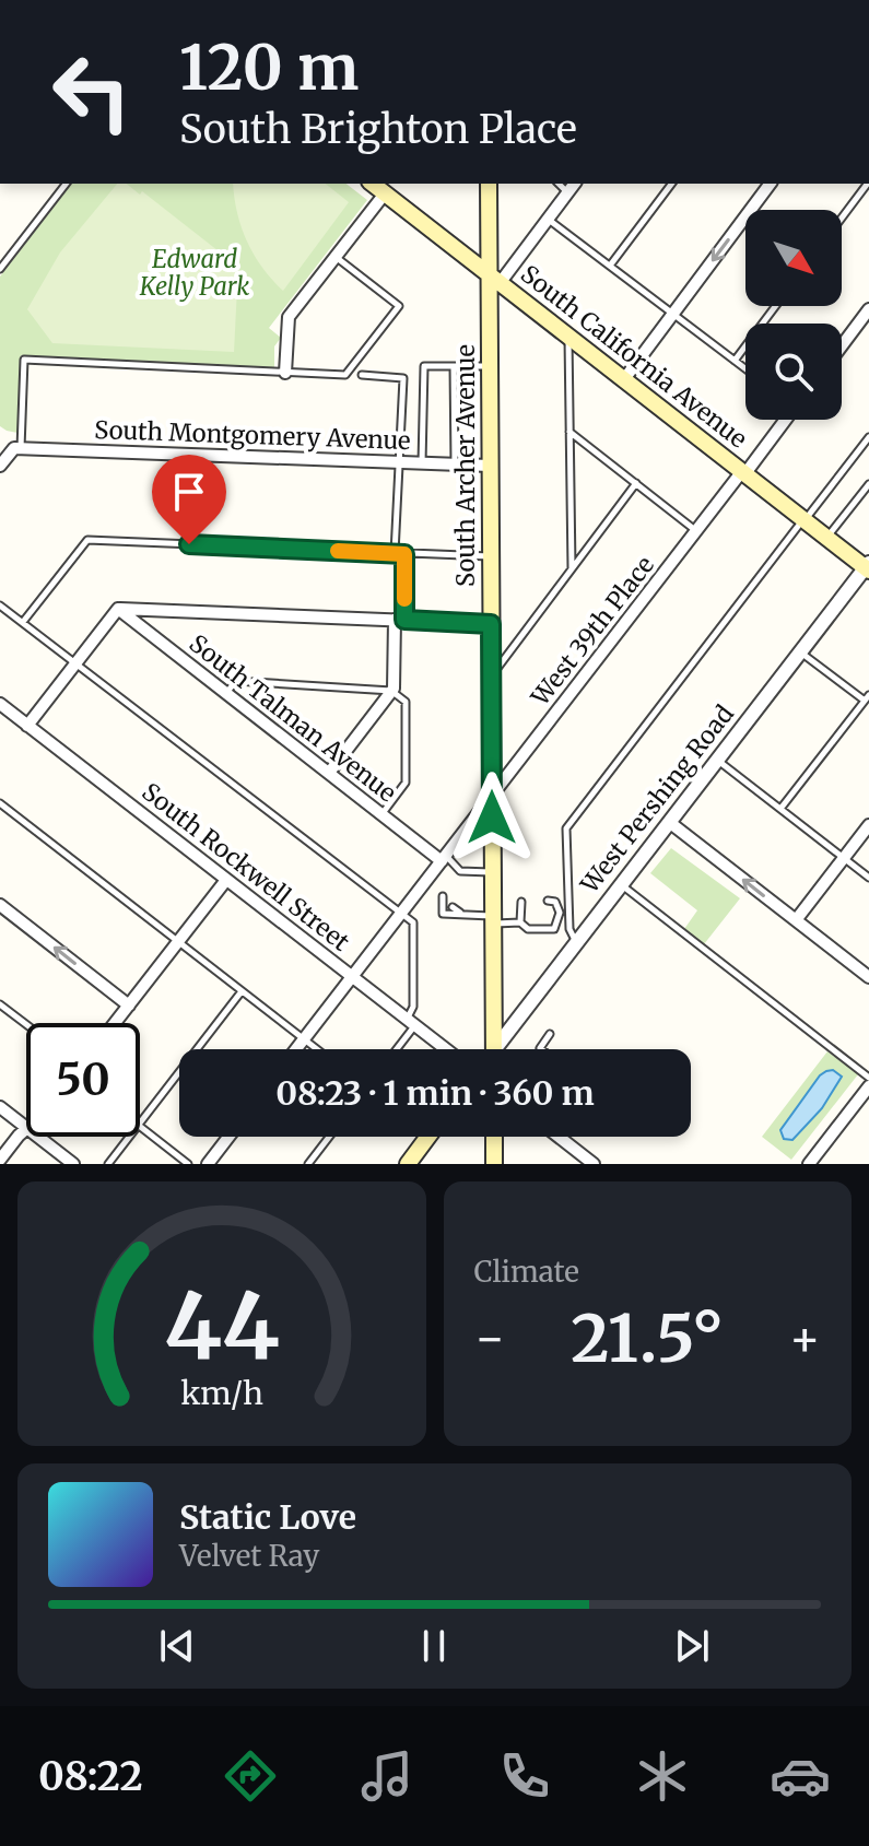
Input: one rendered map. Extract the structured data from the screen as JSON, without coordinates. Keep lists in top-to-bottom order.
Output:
{
  "streets": {
    "main road": ["South California Avenue", "South Archer Avenue"],
    "street": [
      "South Montgomery Avenue",
      "West 39th Place",
      "South Talman Avenue",
      "West Pershing Road",
      "South Rockwell Street"
    ]
  },
  "crossings": [
    ["South California Avenue", "South Archer Avenue"],
    ["South California Avenue", "West 39th Place"],
    ["South California Avenue", "West Pershing Road"],
    ["South Montgomery Avenue", "South Archer Avenue"],
    ["South Archer Avenue", "West 39th Place"],
    ["West 39th Place", "South Talman Avenue"],
    ["West 39th Place", "South Rockwell Street"]
  ],
  "parks": ["Edward Kelly Park"],
  "north": "bottom right",
  "page": {
    "turn": ["120 m", "South Brighton Place"],
    "limit": "50",
    "trip": "08:23 · 1 min · 360 m",
    "tile": "Climate",
    "heat": ["−", "21.5°", "+"],
    "song": ["Static Love", "Velvet Ray"],
    "tabs": "08:22",
    "gauge": ["44", "km/h"]
  }
}
